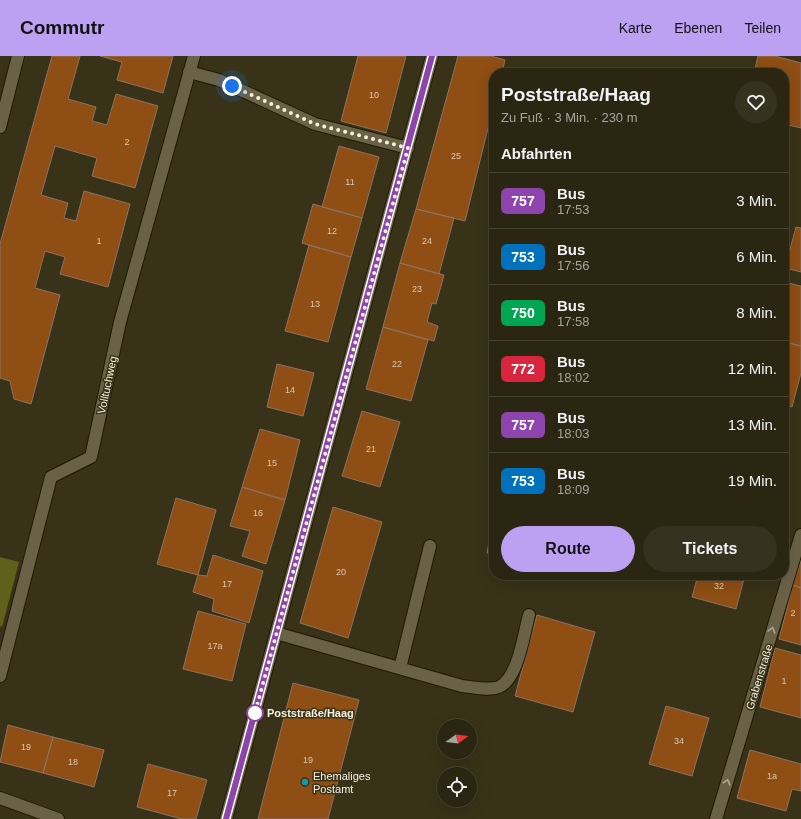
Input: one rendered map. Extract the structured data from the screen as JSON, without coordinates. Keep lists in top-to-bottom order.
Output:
{
  "streets": {
    "street": ["Volltuchweg", "Grabenstraße"]
  },
  "one_way": ["Grabenstraße"],
  "places": ["Poststraße/Haag", "Ehemaliges Postamt"],
  "lines": ["bus line 757"],
  "house_numbers": [
    "10",
    "2",
    "25",
    "11",
    "12",
    "1",
    "24",
    "23",
    "13",
    "22",
    "14",
    "21",
    "15",
    "16",
    "20",
    "17",
    "32",
    "2",
    "17a",
    "1",
    "34",
    "19",
    "19",
    "18",
    "1a",
    "17"
  ],
  "north": "right",
  "page": {
    "header": "Commutr",
    "nav": ["Karte", "Ebenen", "Teilen"],
    "heading": [
      ["Poststraße/Haag", "Zu Fuß · 3 Min. · 230 m"],
      "Abfahrten"
    ],
    "list": [
      {
        "mark": "757",
        "name": "Bus",
        "note": "17:53",
        "value": "3 Min."
      },
      {
        "mark": "753",
        "name": "Bus",
        "note": "17:56",
        "value": "6 Min."
      },
      {
        "mark": "750",
        "name": "Bus",
        "note": "17:58",
        "value": "8 Min."
      },
      {
        "mark": "772",
        "name": "Bus",
        "note": "18:02",
        "value": "12 Min."
      },
      {
        "mark": "757",
        "name": "Bus",
        "note": "18:03",
        "value": "13 Min."
      },
      {
        "mark": "753",
        "name": "Bus",
        "note": "18:09",
        "value": "19 Min."
      }
    ],
    "buttons": ["Route", "Tickets"]
  }
}
